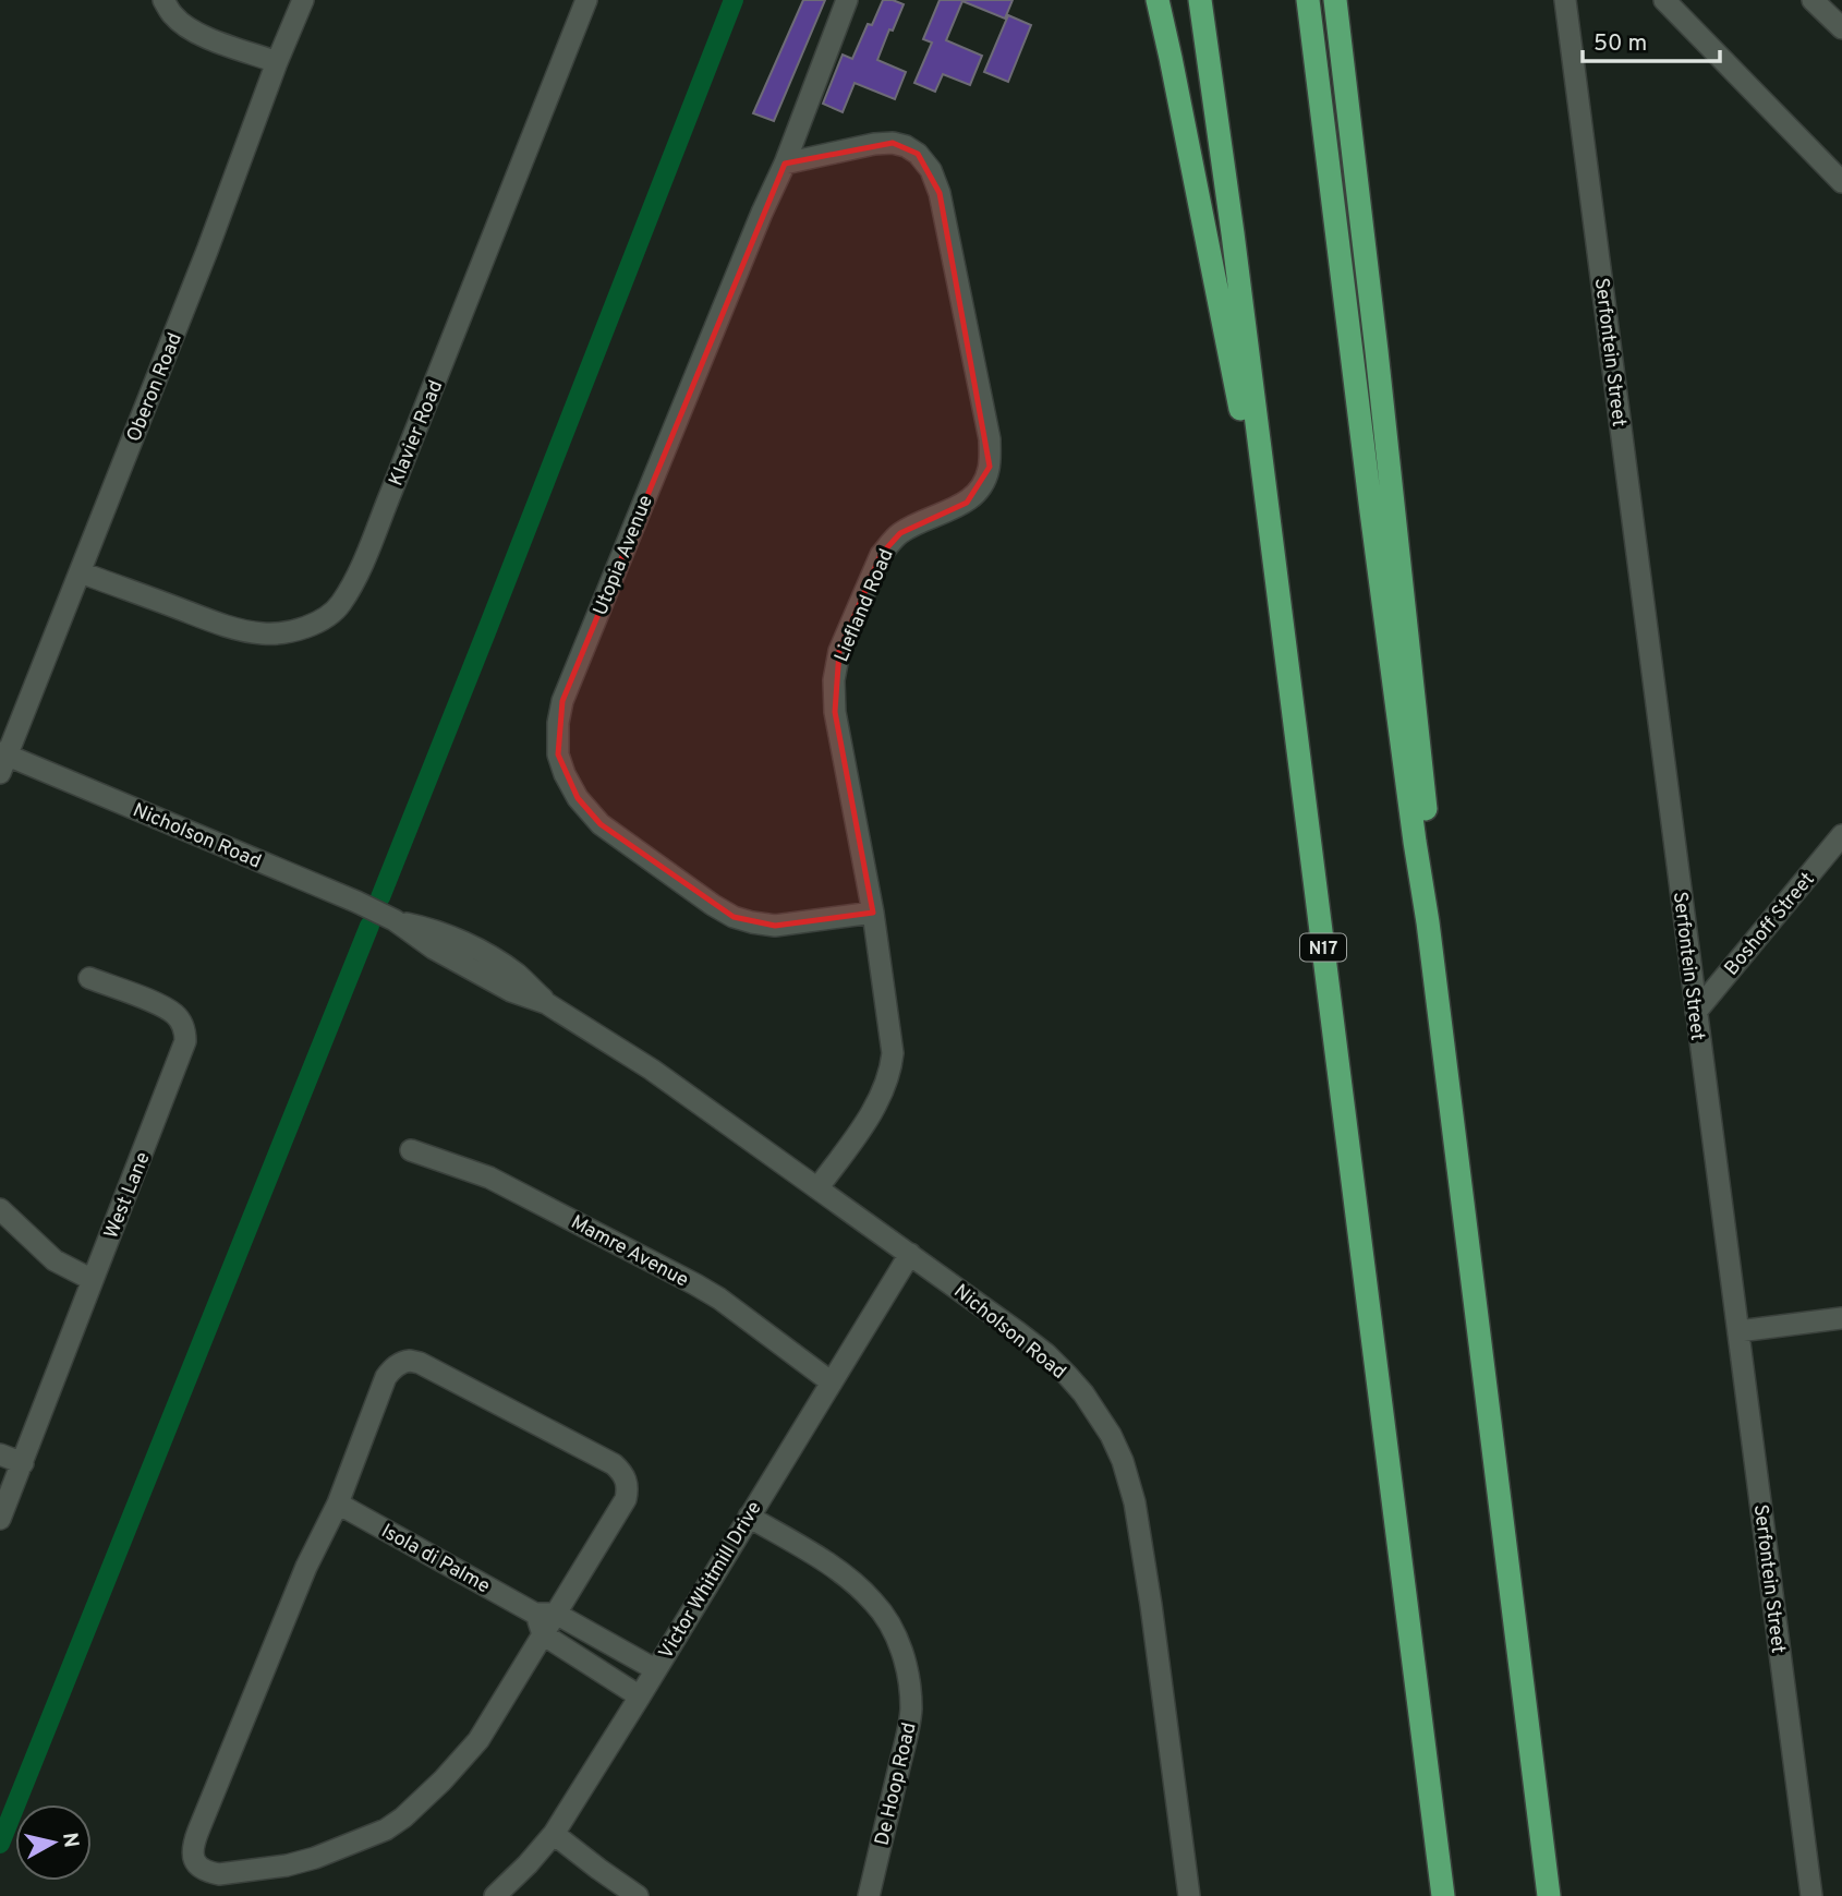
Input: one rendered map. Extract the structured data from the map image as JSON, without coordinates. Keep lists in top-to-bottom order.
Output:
{
  "streets": {
    "highway": ["N17"],
    "street": [
      "Serfontein Street",
      "Oberon Road",
      "Klavier Road",
      "Utopia Avenue",
      "Liefland Road",
      "Nicholson Road",
      "Boshoff Street",
      "West Lane",
      "Mamre Avenue",
      "Isola di Palme",
      "Victor Whitmill Drive",
      "De Hoop Road"
    ]
  },
  "crossings": [
    ["Serfontein Street", "Boshoff Street"],
    ["Oberon Road", "Klavier Road"],
    ["Oberon Road", "Nicholson Road"],
    ["Utopia Avenue", "Liefland Road"],
    ["Liefland Road", "Nicholson Road"],
    ["Nicholson Road", "Victor Whitmill Drive"],
    ["Mamre Avenue", "Victor Whitmill Drive"],
    ["Isola di Palme", "Victor Whitmill Drive"],
    ["Victor Whitmill Drive", "De Hoop Road"]
  ],
  "scale_bar": "50 m",
  "north": "right"
}
